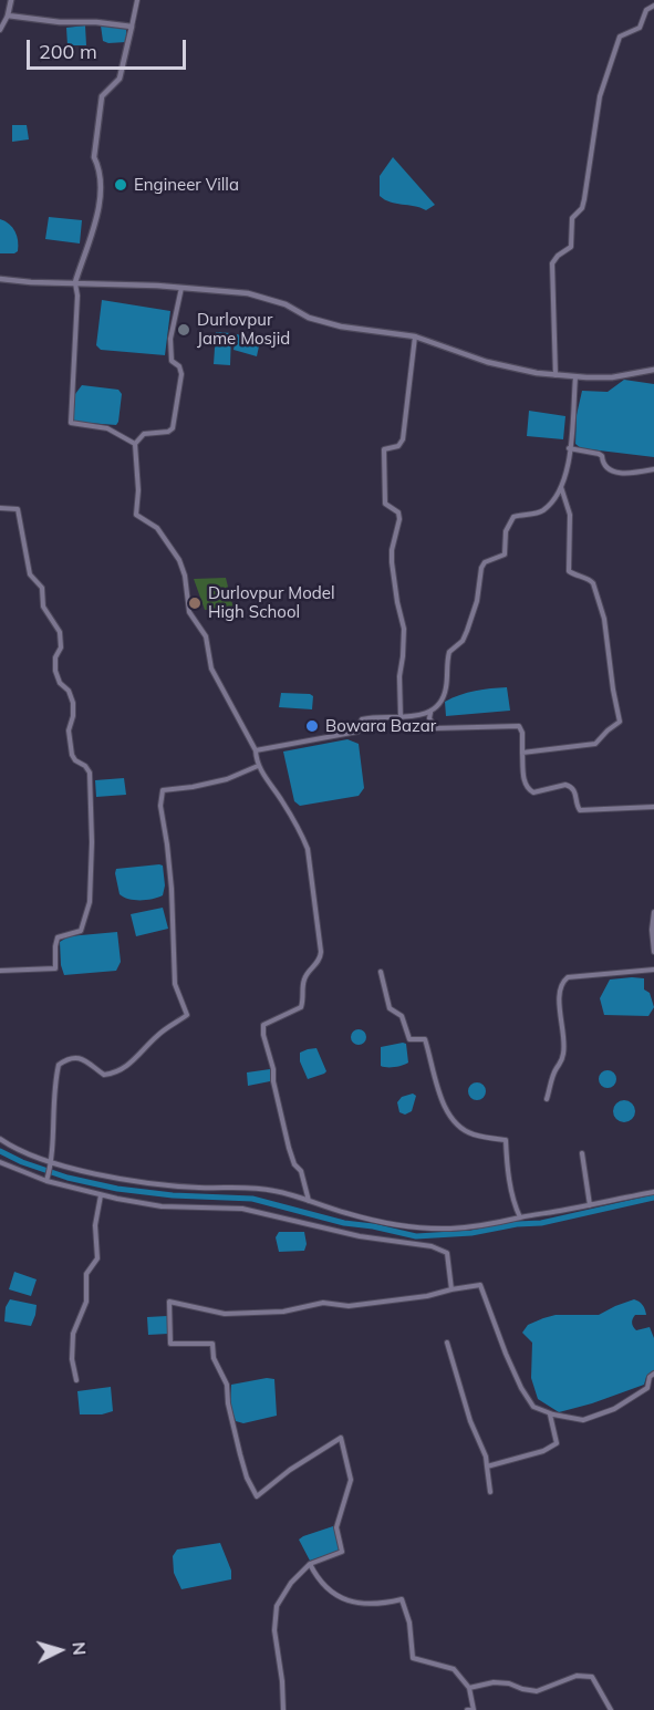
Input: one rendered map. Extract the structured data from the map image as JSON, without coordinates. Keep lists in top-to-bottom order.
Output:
{
  "places": [
    "Engineer Villa",
    "Durlovpur Jame Mosjid",
    "Durlovpur Model High School",
    "Bowara Bazar"
  ],
  "scale_bar": "200 m",
  "north": "right"
}
